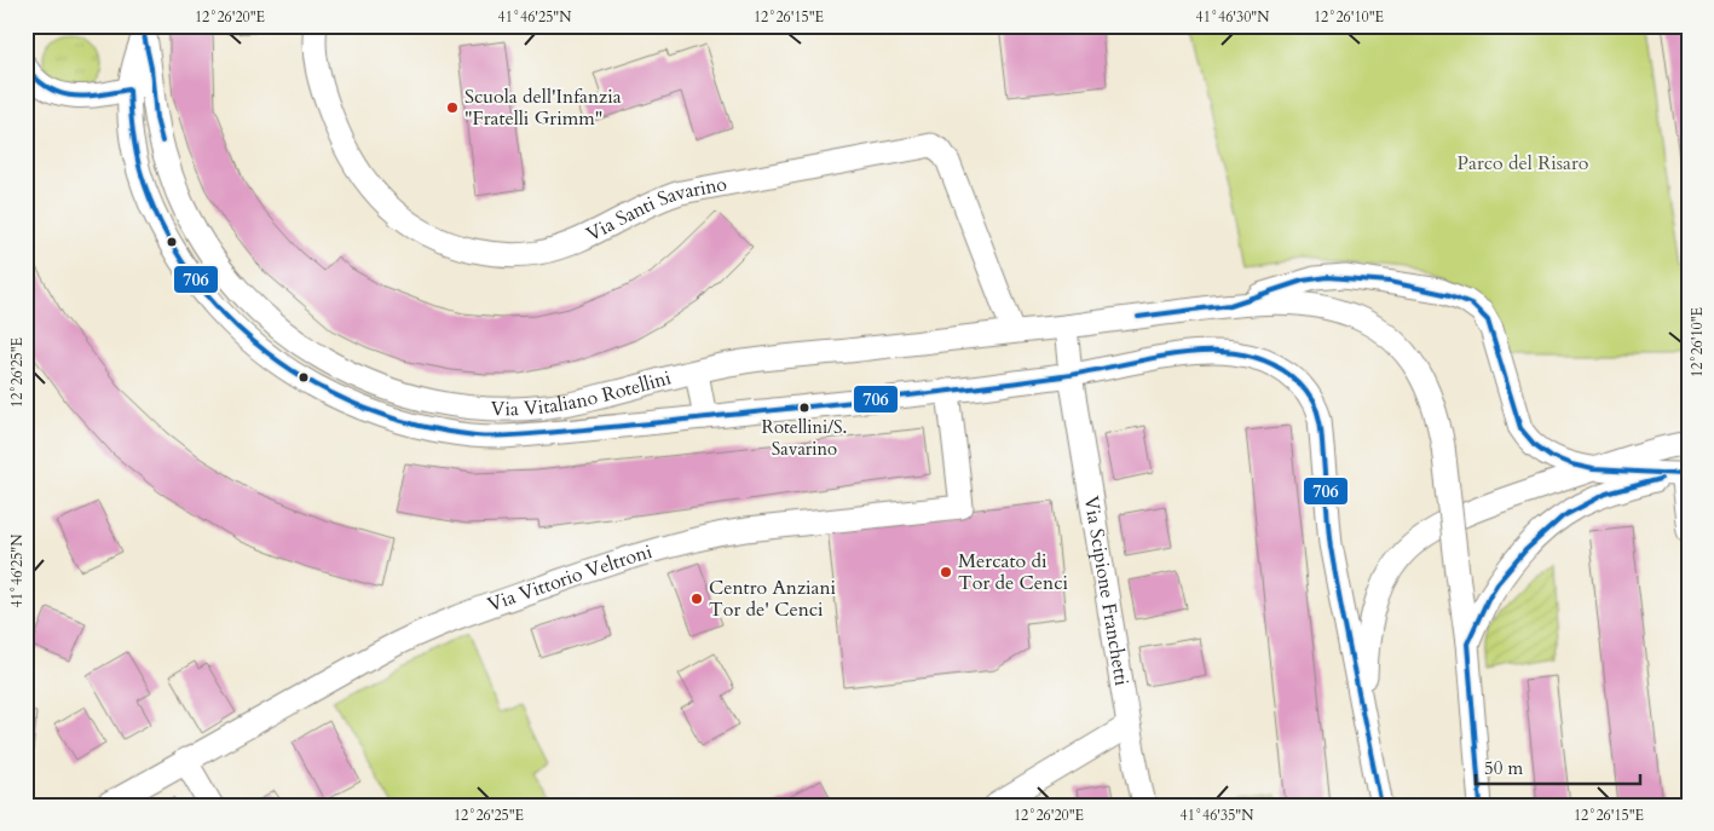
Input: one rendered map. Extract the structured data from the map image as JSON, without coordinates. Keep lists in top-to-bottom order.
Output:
{
  "streets": {
    "street": [
      "Via Santi Savarino",
      "Via Vitaliano Rotellini",
      "Via Vittorio Veltroni",
      "Via Scipione Franchetti"
    ]
  },
  "crossings": [
    ["Via Santi Savarino", "Via Vitaliano Rotellini"],
    ["Via Vitaliano Rotellini", "Via Vittorio Veltroni"],
    ["Via Vitaliano Rotellini", "Via Scipione Franchetti"]
  ],
  "parks": ["Parco del Risaro"],
  "places": [
    "Scuola dell'Infanzia \"Fratelli Grimm\"",
    "Rotellini/S. Savarino",
    "Mercato di Tor de Cenci",
    "Centro Anziani Tor de' Cenci"
  ],
  "lines": ["transit line 706"],
  "scale_bar": "50 m",
  "coordinates": [
    "12°26'20\"E",
    "41°46'25\"N",
    "12°26'15\"E",
    "41°46'30\"N",
    "12°26'10\"E",
    "12°26'25\"E",
    "41°46'35\"N"
  ]
}
